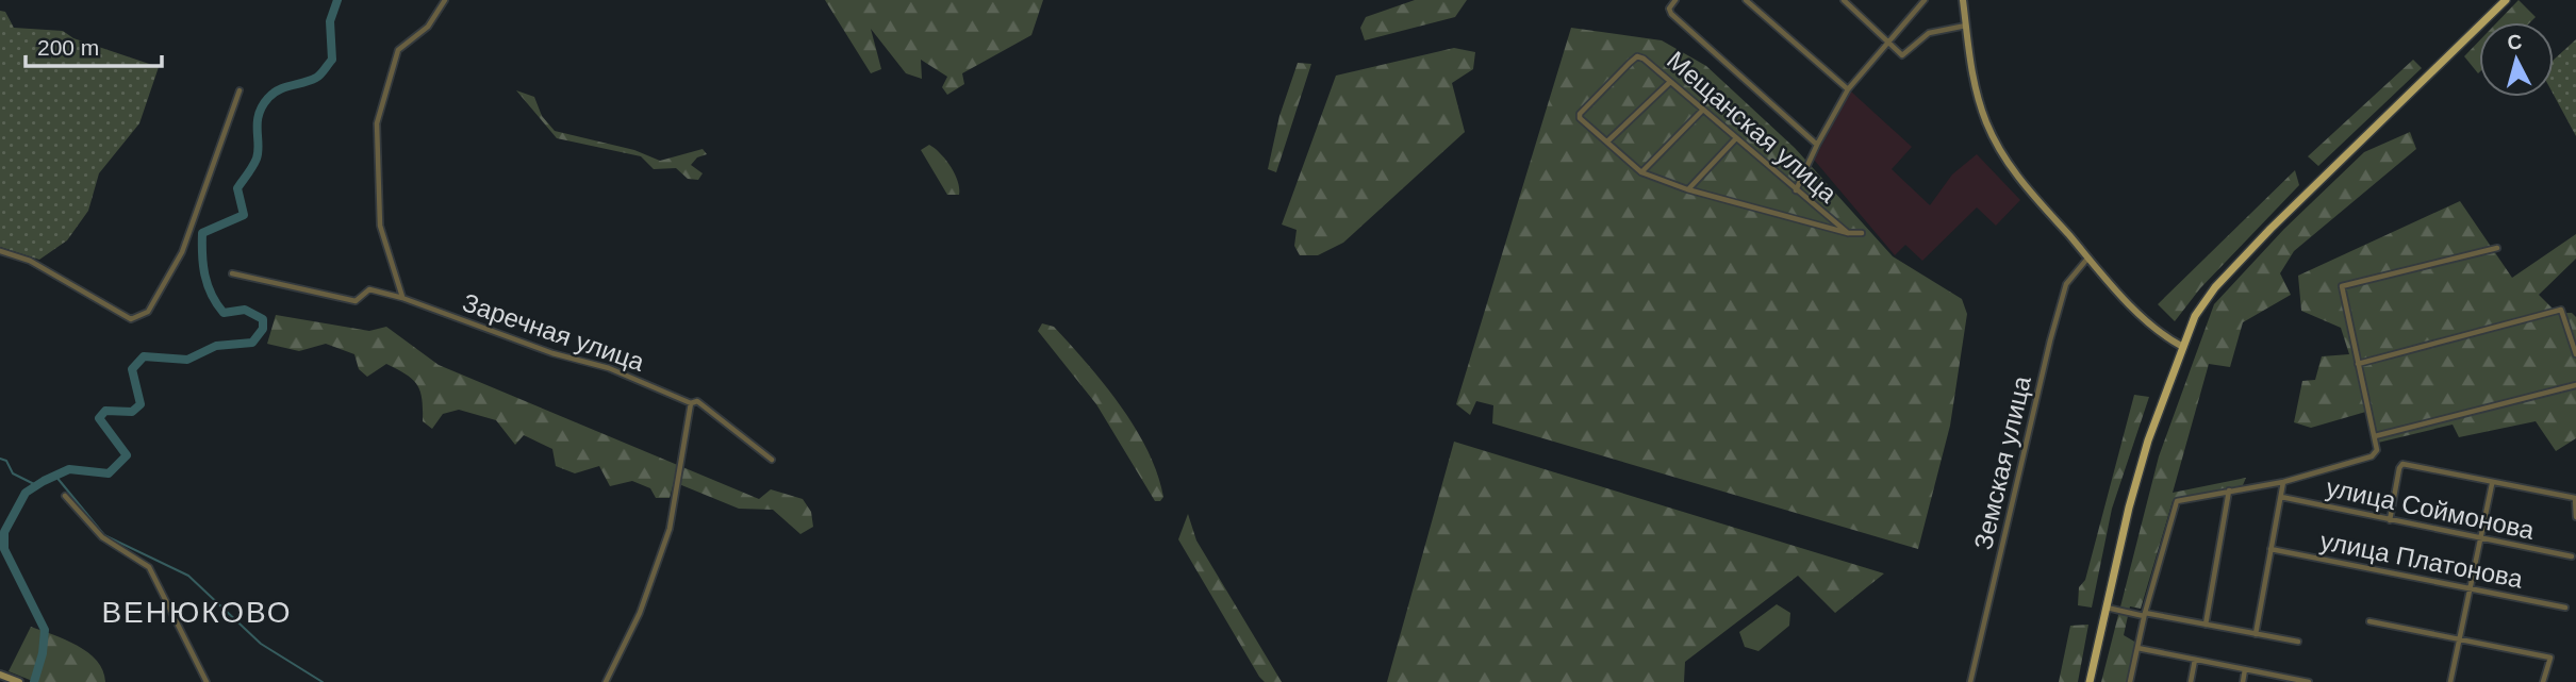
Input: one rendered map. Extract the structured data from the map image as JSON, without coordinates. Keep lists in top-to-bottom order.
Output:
{
  "streets": {
    "street": [
      "Мещанская улица",
      "Заречная улица",
      "Земская улица",
      "улица Соймонова",
      "улица Платонова"
    ]
  },
  "districts": ["ВЕНЮКОВО"],
  "scale_bar": "200 m",
  "north": "top"
}
